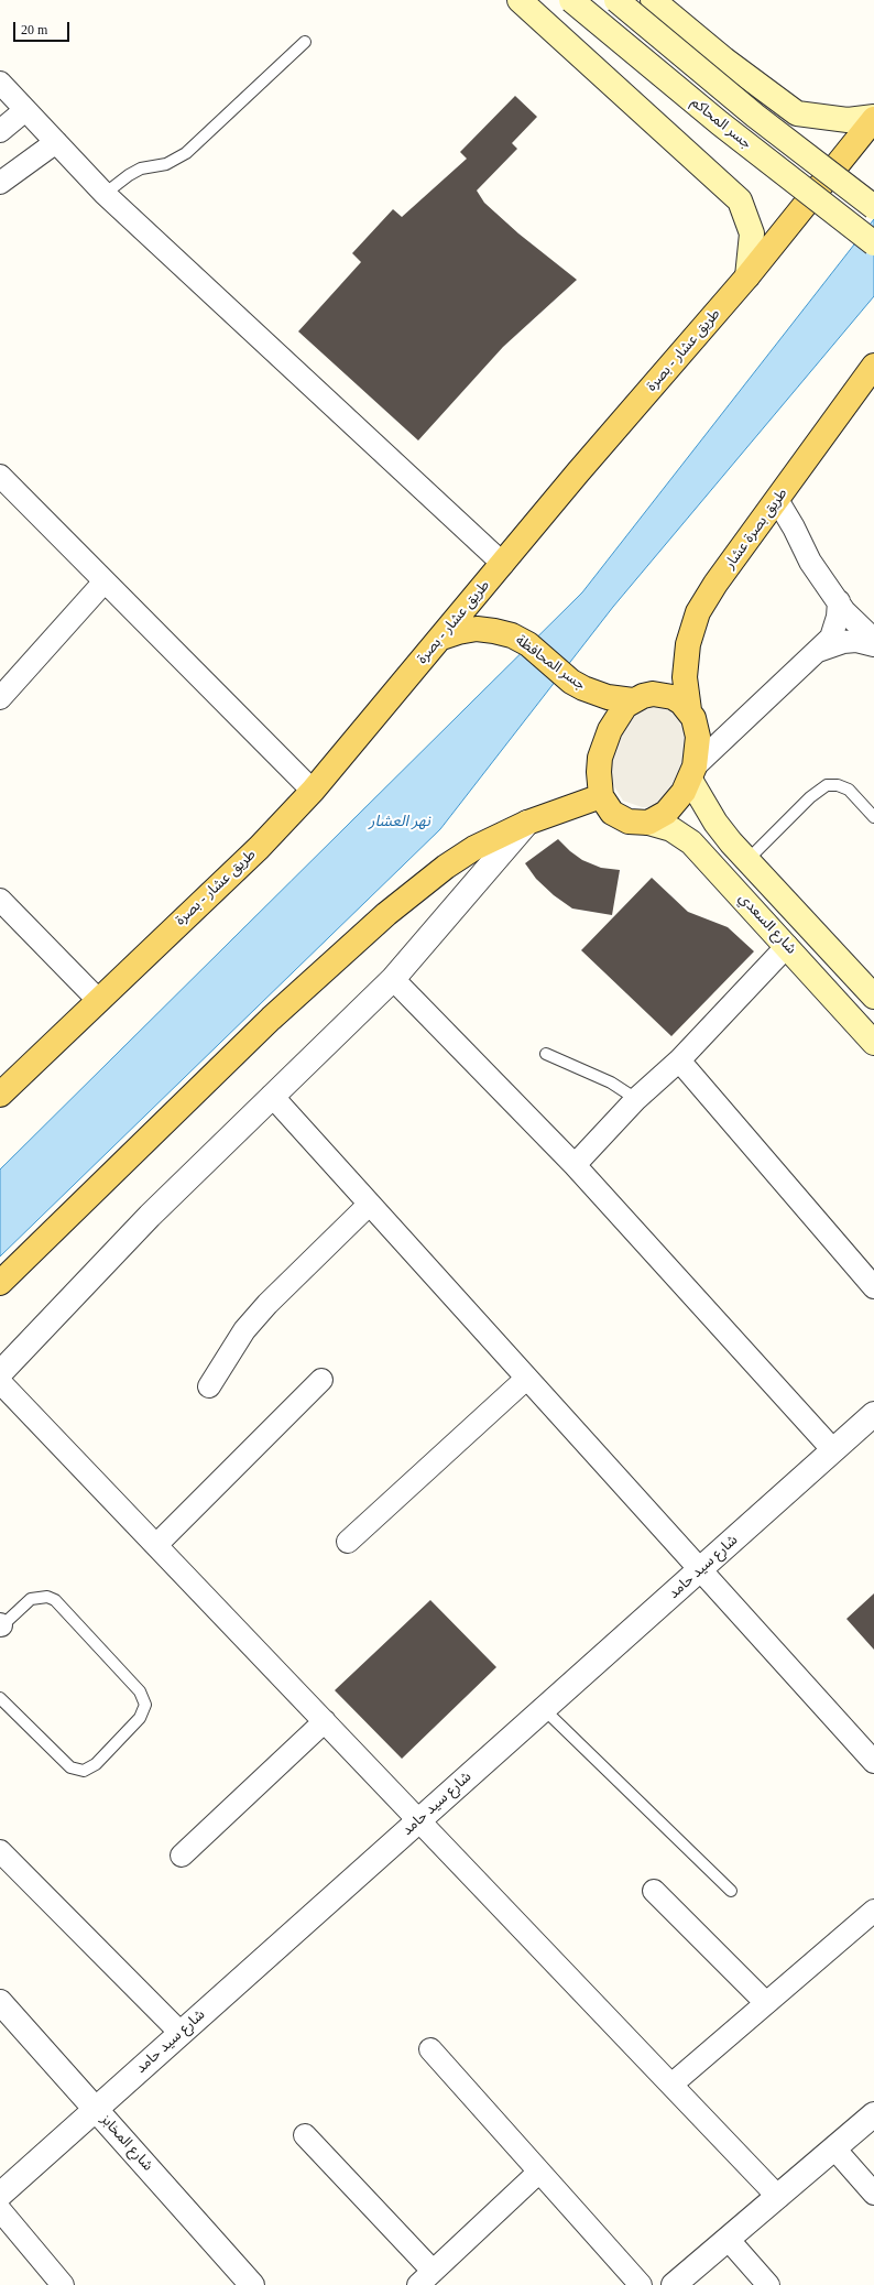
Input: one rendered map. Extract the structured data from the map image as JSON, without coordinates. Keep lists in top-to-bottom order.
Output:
{
  "streets": {
    "main road": [
      "جسر المحاكم",
      "طريق عشار - بصرة",
      "طريق بصرة عشار",
      "جسر المحافظة",
      "شارع السعدي"
    ],
    "street": ["شارع سيد حامد", "شارع المخابز"]
  },
  "crossings": [
    ["طريق عشار - بصرة", "جسر المحافظة"],
    ["طريق بصرة عشار", "جسر المحافظة"],
    ["طريق بصرة عشار", "شارع السعدي"],
    ["جسر المحافظة", "شارع السعدي"],
    ["شارع سيد حامد", "شارع المخابز"]
  ],
  "water": ["نهر العشار"],
  "scale_bar": "20 m"
}
